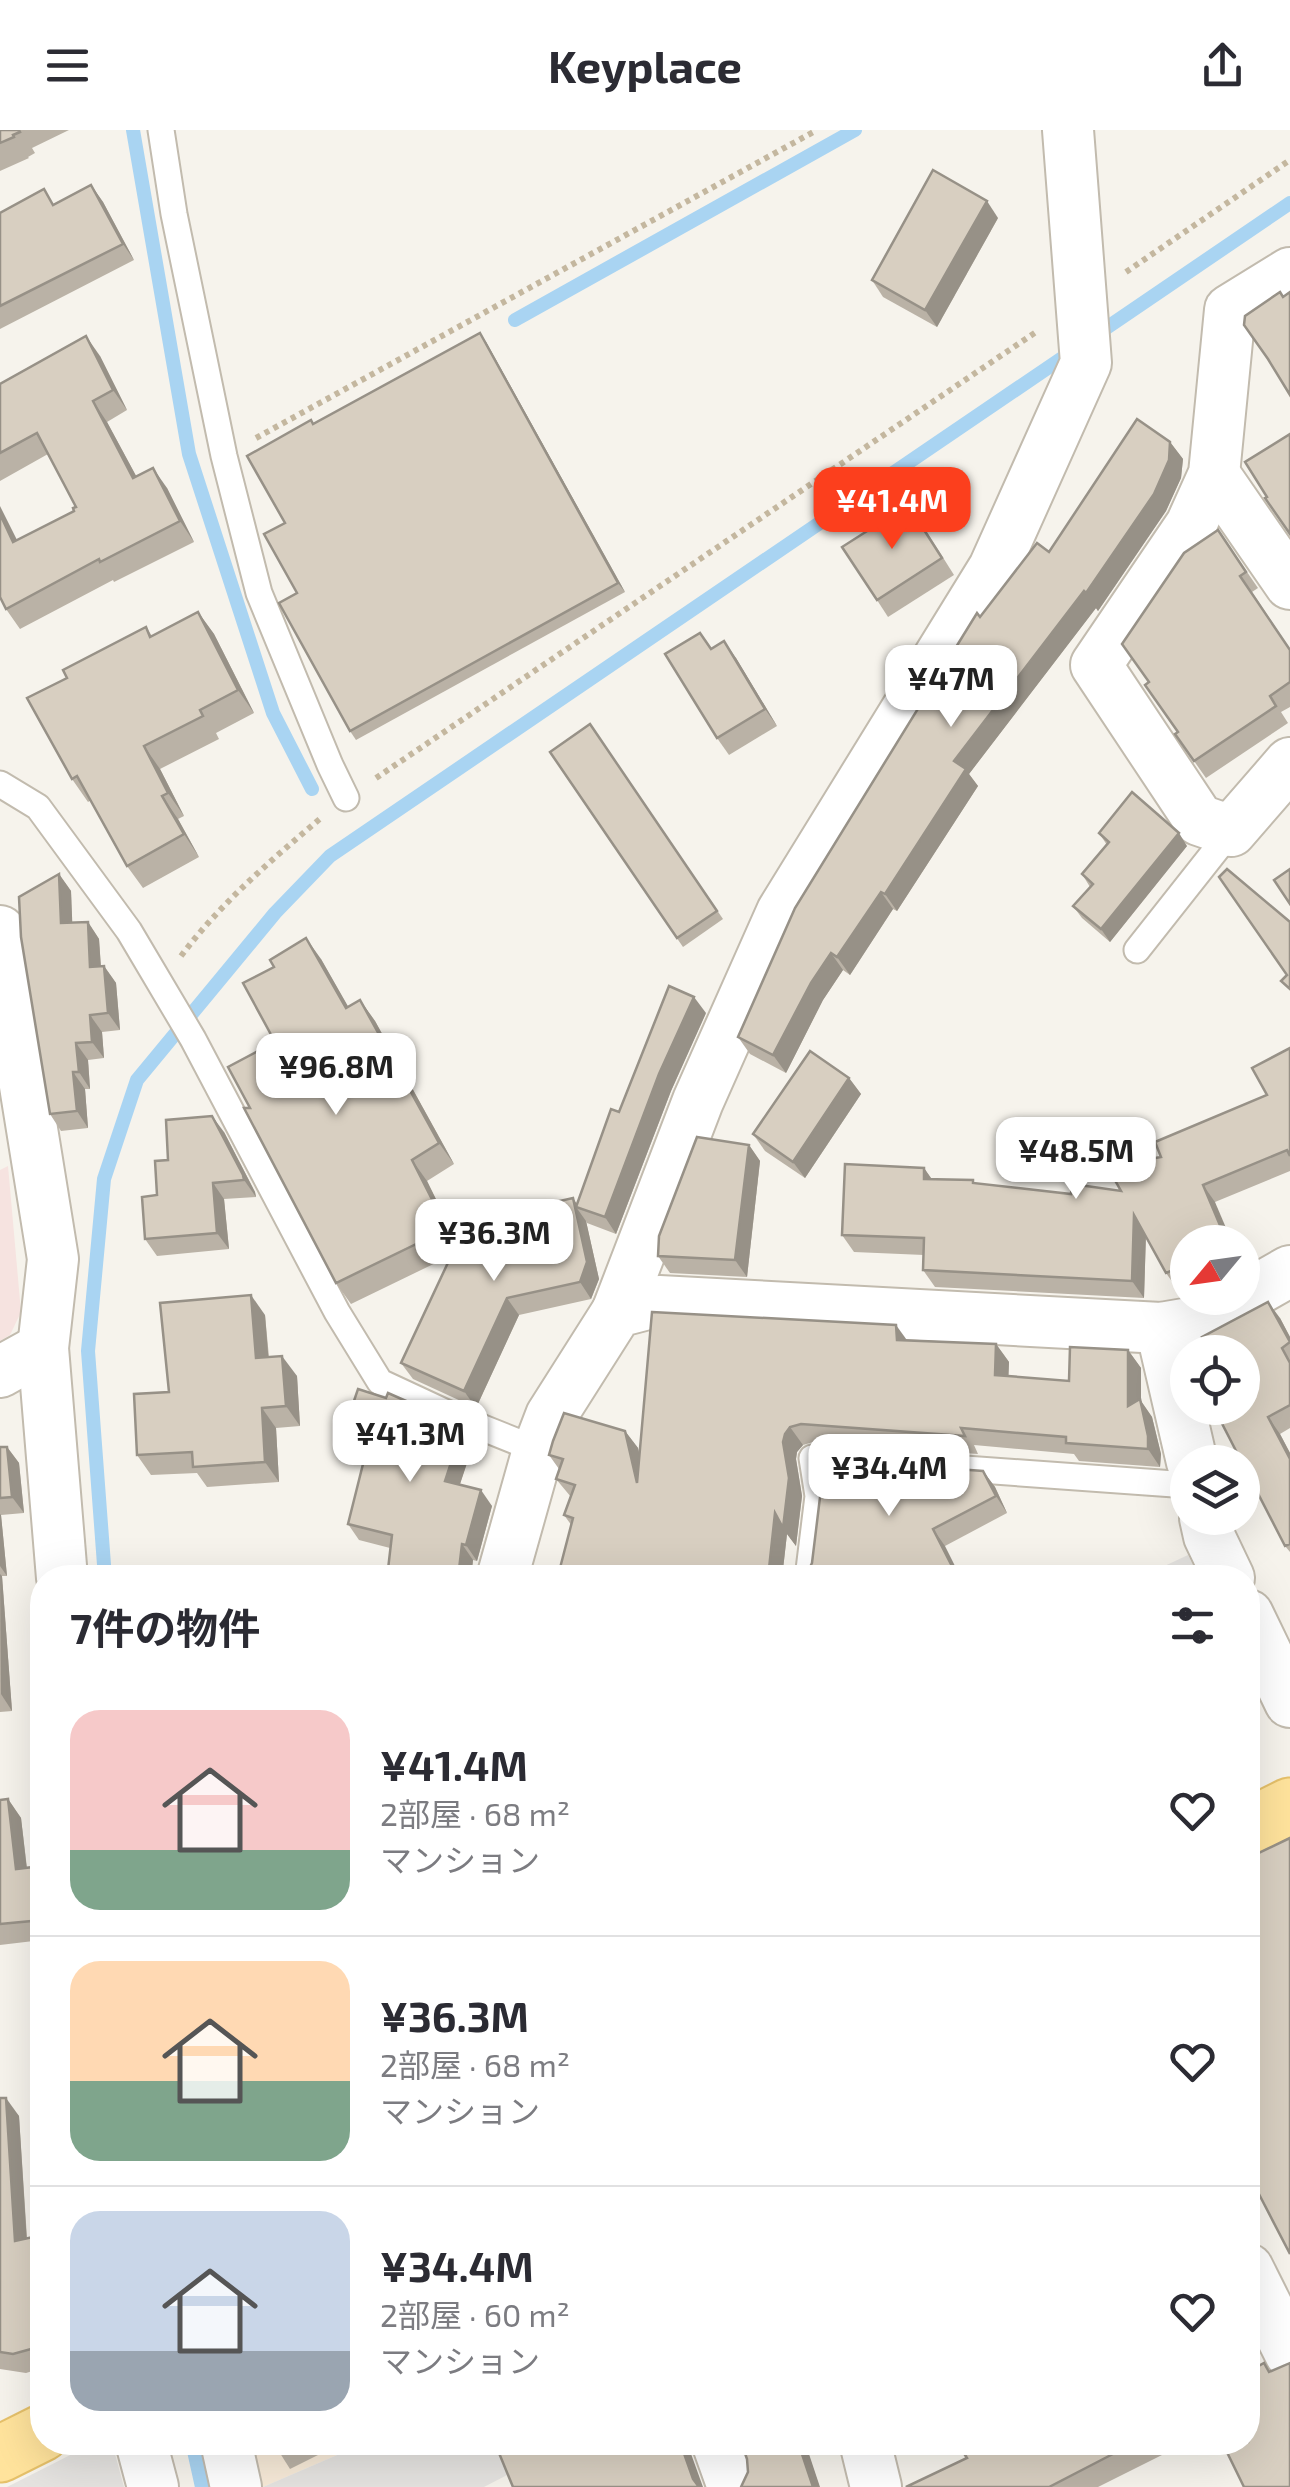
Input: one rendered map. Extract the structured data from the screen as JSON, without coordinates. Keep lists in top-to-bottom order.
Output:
{
  "north": "bottom left",
  "page": {
    "header": "Keyplace",
    "price": [
      "¥41.4M",
      "¥47M",
      "¥96.8M",
      "¥48.5M",
      "¥36.3M",
      "¥41.3M",
      "¥34.4M"
    ],
    "heading": "7件の物件",
    "list": [
      {
        "name": "¥41.4M",
        "note": "2部屋 · 68 m² · マンション"
      },
      {
        "name": "¥36.3M",
        "note": "2部屋 · 68 m² · マンション"
      },
      {
        "name": "¥34.4M",
        "note": "2部屋 · 60 m² · マンション"
      }
    ]
  }
}
